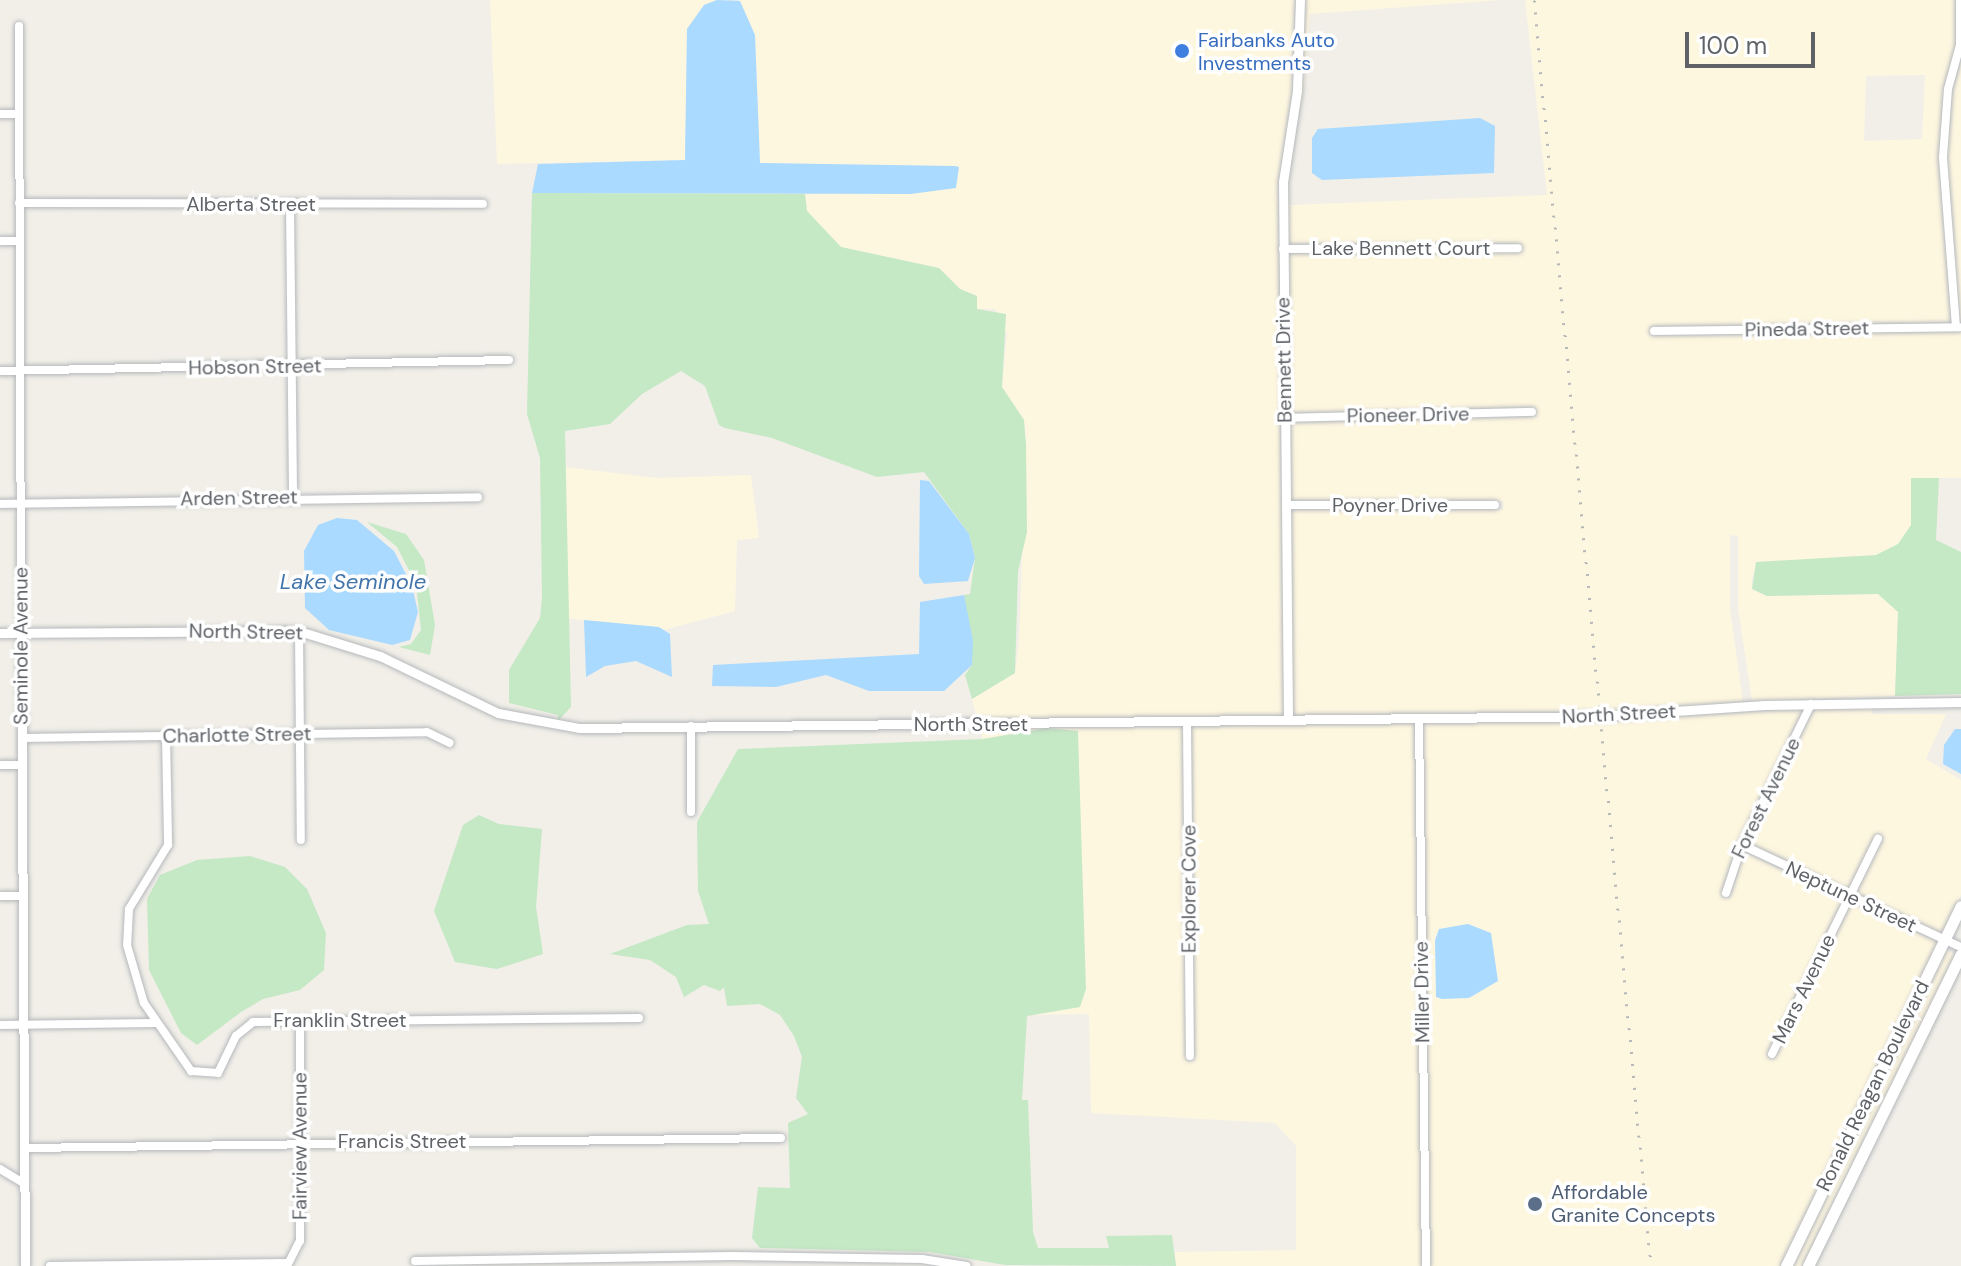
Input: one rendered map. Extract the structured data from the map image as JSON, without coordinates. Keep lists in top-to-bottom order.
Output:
{
  "streets": {
    "main road": ["Ronald Reagan Boulevard"],
    "street": [
      "Alberta Street",
      "Lake Bennett Court",
      "Pineda Street",
      "Bennett Drive",
      "Hobson Street",
      "Pioneer Drive",
      "Arden Street",
      "Poyner Drive",
      "North Street",
      "Seminole Avenue",
      "Charlotte Street",
      "Forest Avenue",
      "Explorer Cove",
      "Neptune Street",
      "Mars Avenue",
      "Miller Drive",
      "Franklin Street",
      "Francis Street",
      "Fairview Avenue"
    ]
  },
  "crossings": [
    ["Alberta Street", "Seminole Avenue"],
    ["Lake Bennett Court", "Bennett Drive"],
    ["Bennett Drive", "Pioneer Drive"],
    ["Bennett Drive", "Poyner Drive"],
    ["Bennett Drive", "North Street"],
    ["Hobson Street", "Seminole Avenue"],
    ["Arden Street", "Seminole Avenue"],
    ["North Street", "Seminole Avenue"],
    ["North Street", "Forest Avenue"],
    ["North Street", "Explorer Cove"],
    ["North Street", "Miller Drive"],
    ["Seminole Avenue", "Charlotte Street"],
    ["Seminole Avenue", "Francis Street"],
    ["Forest Avenue", "Neptune Street"],
    ["Neptune Street", "Mars Avenue"],
    ["Neptune Street", "Ronald Reagan Boulevard"],
    ["Franklin Street", "Fairview Avenue"],
    ["Francis Street", "Fairview Avenue"]
  ],
  "water": ["Lake Seminole"],
  "places": ["Fairbanks Auto Investments", "Affordable Granite Concepts"],
  "scale_bar": "100 m"
}
